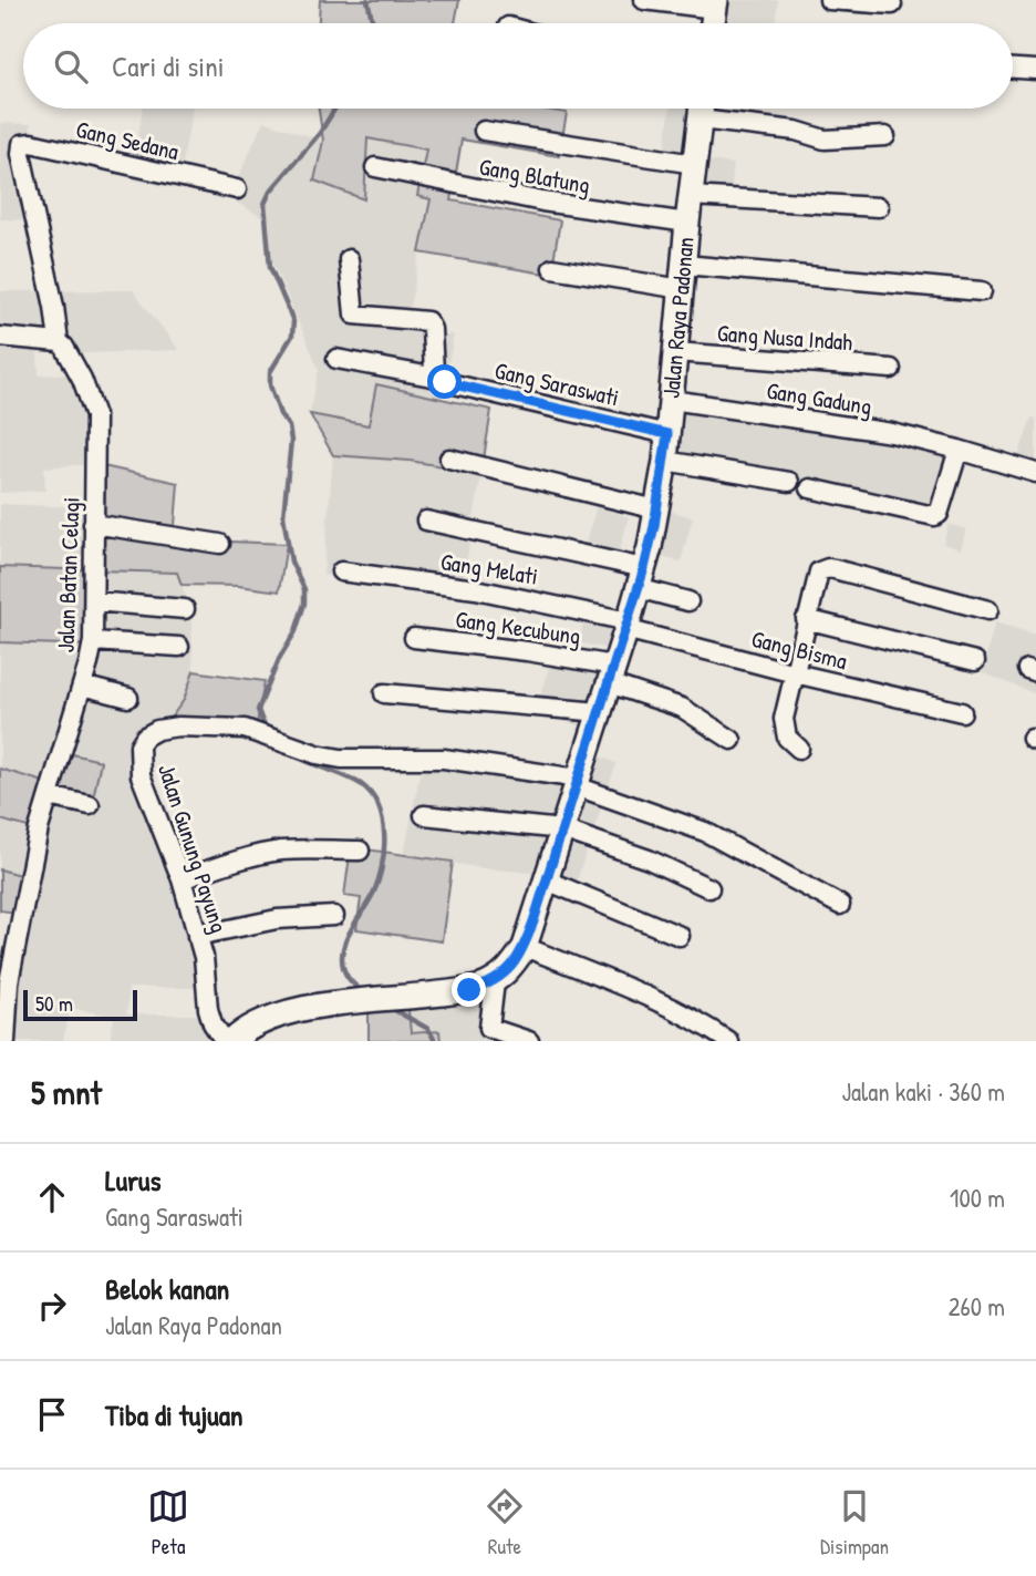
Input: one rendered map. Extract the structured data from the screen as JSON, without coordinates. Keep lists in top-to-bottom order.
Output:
{
  "streets": {
    "main road": ["Jalan Raya Padonan"],
    "street": [
      "Gang Sedana",
      "Gang Blatung",
      "Gang Nusa Indah",
      "Gang Saraswati",
      "Gang Gadung",
      "Gang Melati",
      "Jalan Batan Celagi",
      "Gang Kecubung",
      "Gang Bisma",
      "Jalan Gunung Payung"
    ]
  },
  "crossings": [
    ["Gang Sedana", "Jalan Batan Celagi"],
    ["Gang Blatung", "Jalan Raya Padonan"],
    ["Jalan Raya Padonan", "Gang Nusa Indah"],
    ["Jalan Raya Padonan", "Gang Saraswati"],
    ["Jalan Raya Padonan", "Gang Gadung"],
    ["Jalan Raya Padonan", "Gang Melati"],
    ["Jalan Raya Padonan", "Gang Kecubung"],
    ["Jalan Raya Padonan", "Gang Bisma"],
    ["Jalan Raya Padonan", "Jalan Gunung Payung"],
    ["Gang Melati", "Gang Bisma"]
  ],
  "scale_bar": "50 m",
  "page": {
    "search": "Cari di sini",
    "scale": "50 m",
    "heading": ["5 mnt", "Jalan kaki · 360 m"],
    "list": [
      ["Lurus", "Gang Saraswati", "100 m"],
      ["Belok kanan", "Jalan Raya Padonan", "260 m"],
      "Tiba di tujuan"
    ],
    "nav": ["Peta", "Rute", "Disimpan"]
  }
}
